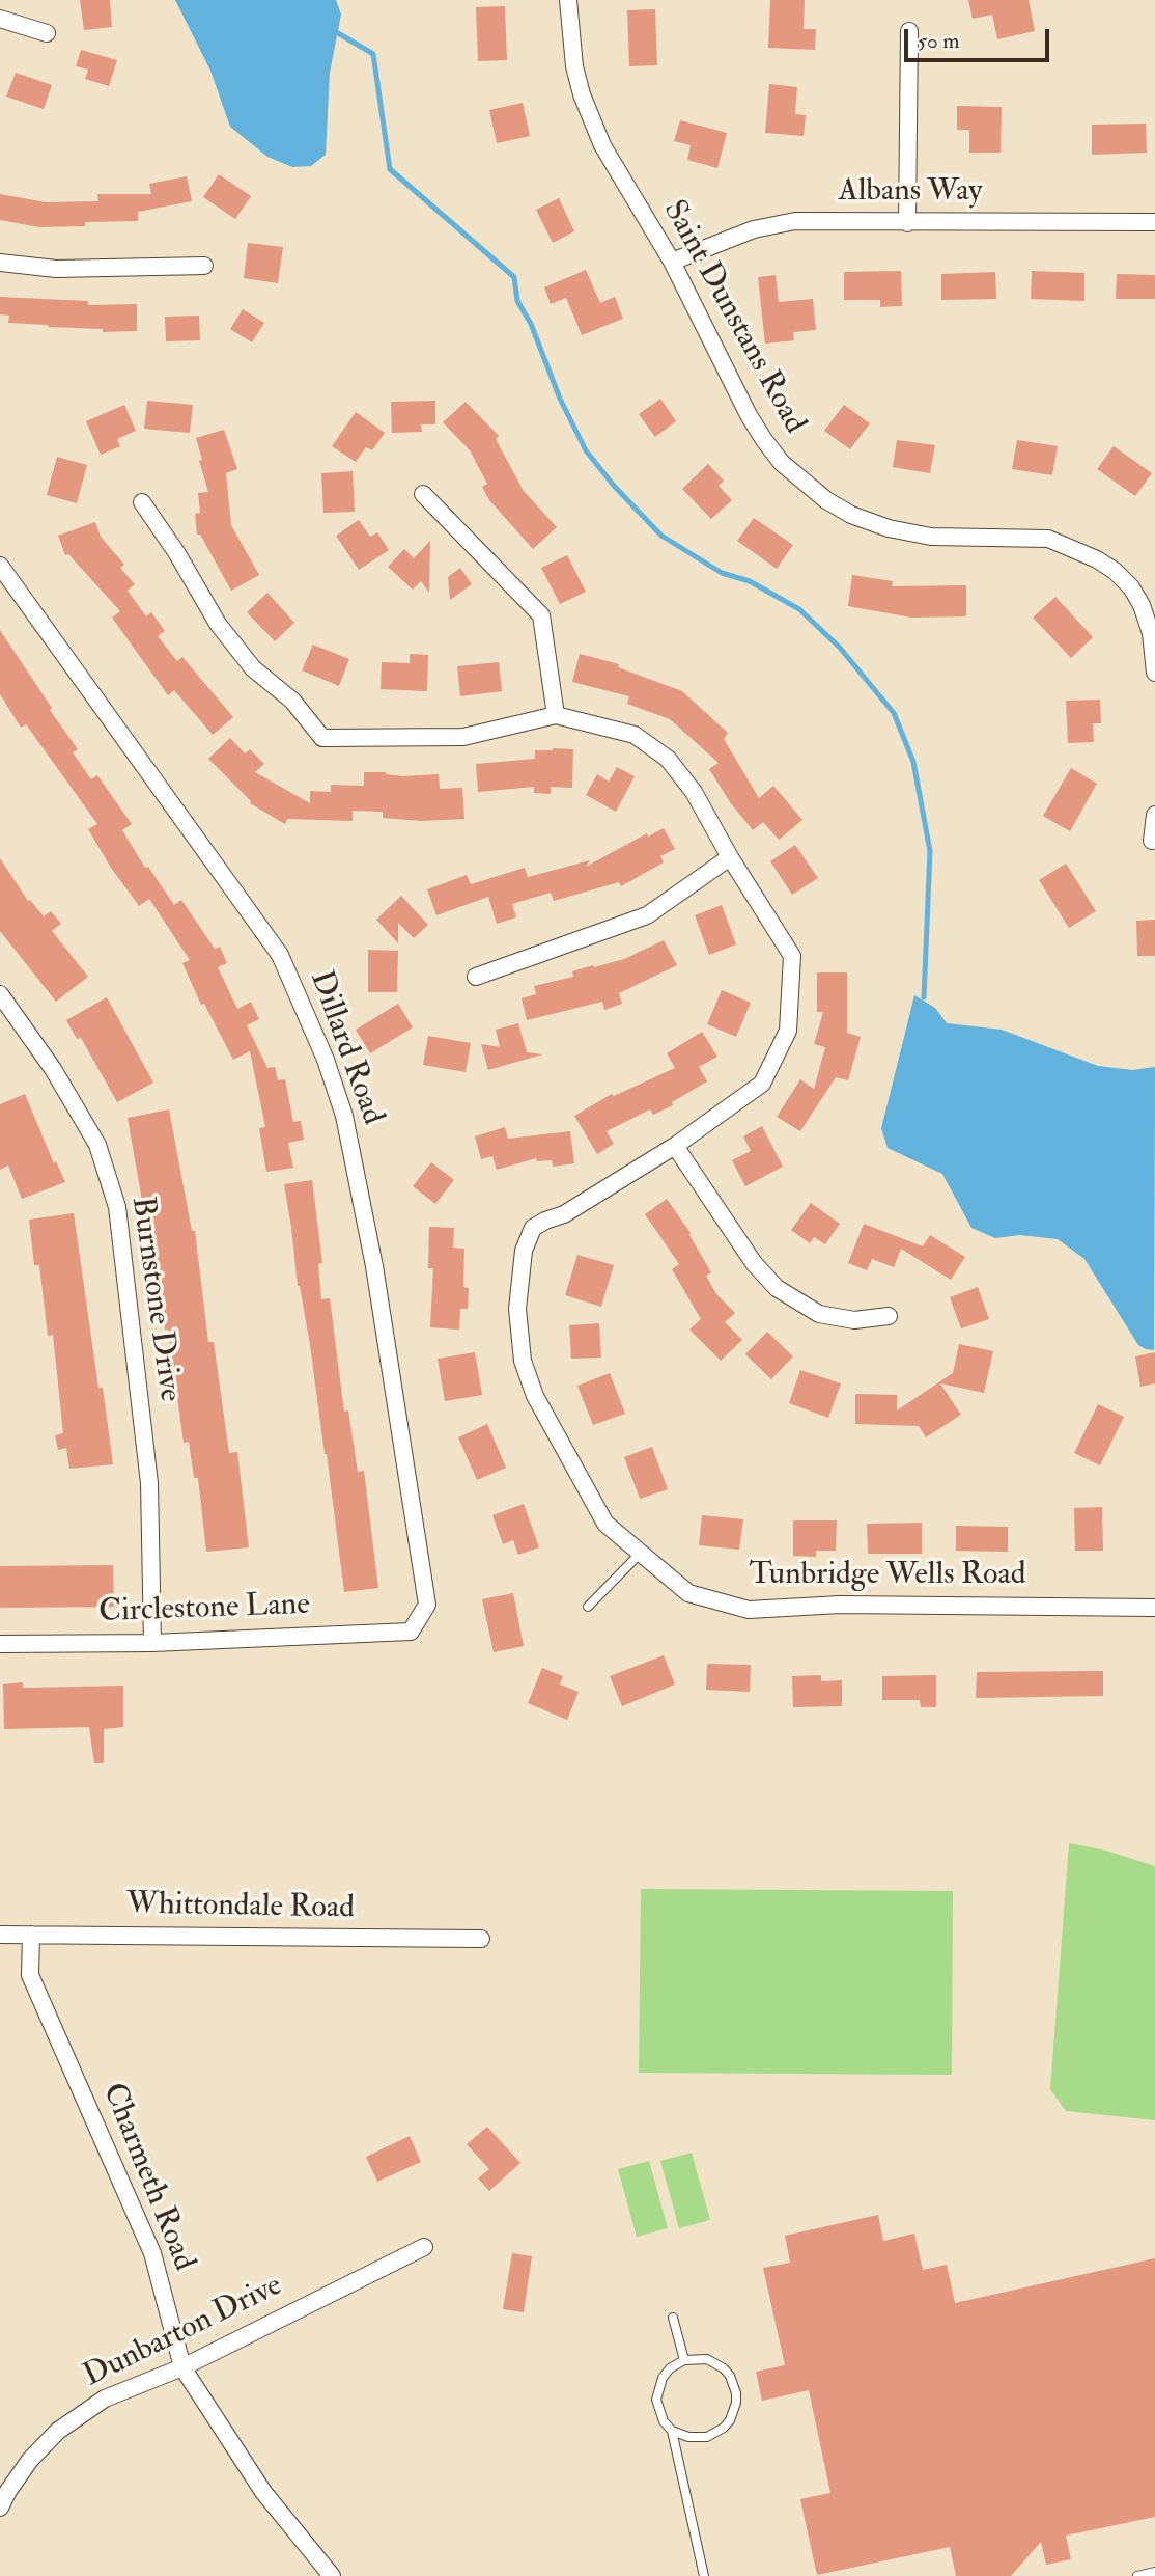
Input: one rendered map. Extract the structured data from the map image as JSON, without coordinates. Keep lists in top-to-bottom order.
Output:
{
  "streets": {
    "street": [
      "Albans Way",
      "Saint Dunstans Road",
      "Dillard Road",
      "Burnstone Drive",
      "Tunbridge Wells Road",
      "Circlestone Lane",
      "Whittondale Road",
      "Charmeth Road",
      "Dunbarton Drive"
    ]
  },
  "crossings": [
    ["Albans Way", "Saint Dunstans Road"],
    ["Dillard Road", "Circlestone Lane"],
    ["Burnstone Drive", "Circlestone Lane"],
    ["Whittondale Road", "Charmeth Road"],
    ["Charmeth Road", "Dunbarton Drive"]
  ],
  "scale_bar": "50 m"
}
